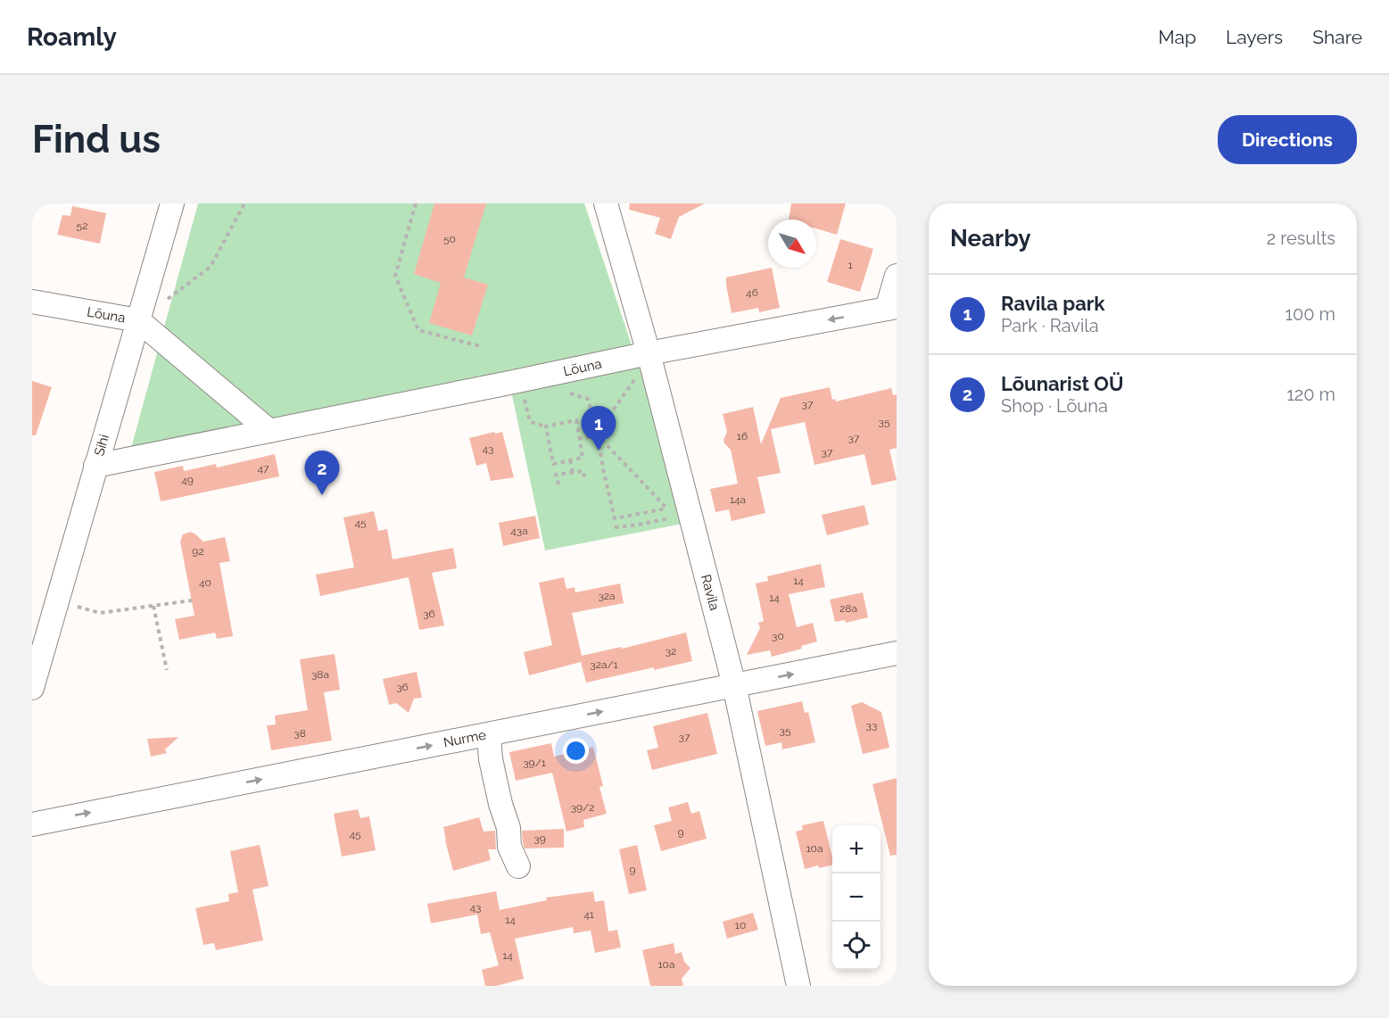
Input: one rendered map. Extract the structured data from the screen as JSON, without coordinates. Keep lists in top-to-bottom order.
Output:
{
  "streets": {
    "street": [
      "Lõuna",
      "Sihi",
      "Ravila",
      "Nurme"
    ]
  },
  "crossings": [
    ["Lõuna", "Sihi"],
    ["Lõuna", "Ravila"],
    ["Ravila", "Nurme"]
  ],
  "one_way": ["Nurme"],
  "house_numbers": [
    "52",
    "50",
    "1",
    "46",
    "37",
    "35",
    "16",
    "37",
    "43",
    "37",
    "47",
    "49",
    "14a",
    "45",
    "43a",
    "92",
    "14",
    "40",
    "32a",
    "14",
    "28a",
    "36",
    "30",
    "32",
    "32a/1",
    "38a",
    "36",
    "33",
    "35",
    "38",
    "37",
    "39/1",
    "39/2",
    "9",
    "45",
    "39",
    "10a",
    "9",
    "43",
    "41",
    "14",
    "10",
    "14",
    "10a"
  ],
  "north": "bottom right",
  "page": {
    "header": "Roamly",
    "nav": ["Map", "Layers", "Share"],
    "buttons": "Directions",
    "title": "Find us",
    "heading": ["Nearby", "2 results"],
    "list": [
      {
        "mark": "1",
        "name": "Ravila park",
        "note": "Park · Ravila",
        "value": "100 m"
      },
      {
        "mark": "2",
        "name": "Lõunarist OÜ",
        "note": "Shop · Lõuna",
        "value": "120 m"
      }
    ],
    "pins": ["1", "2"],
    "map_buttons": ["+", "−"]
  }
}
